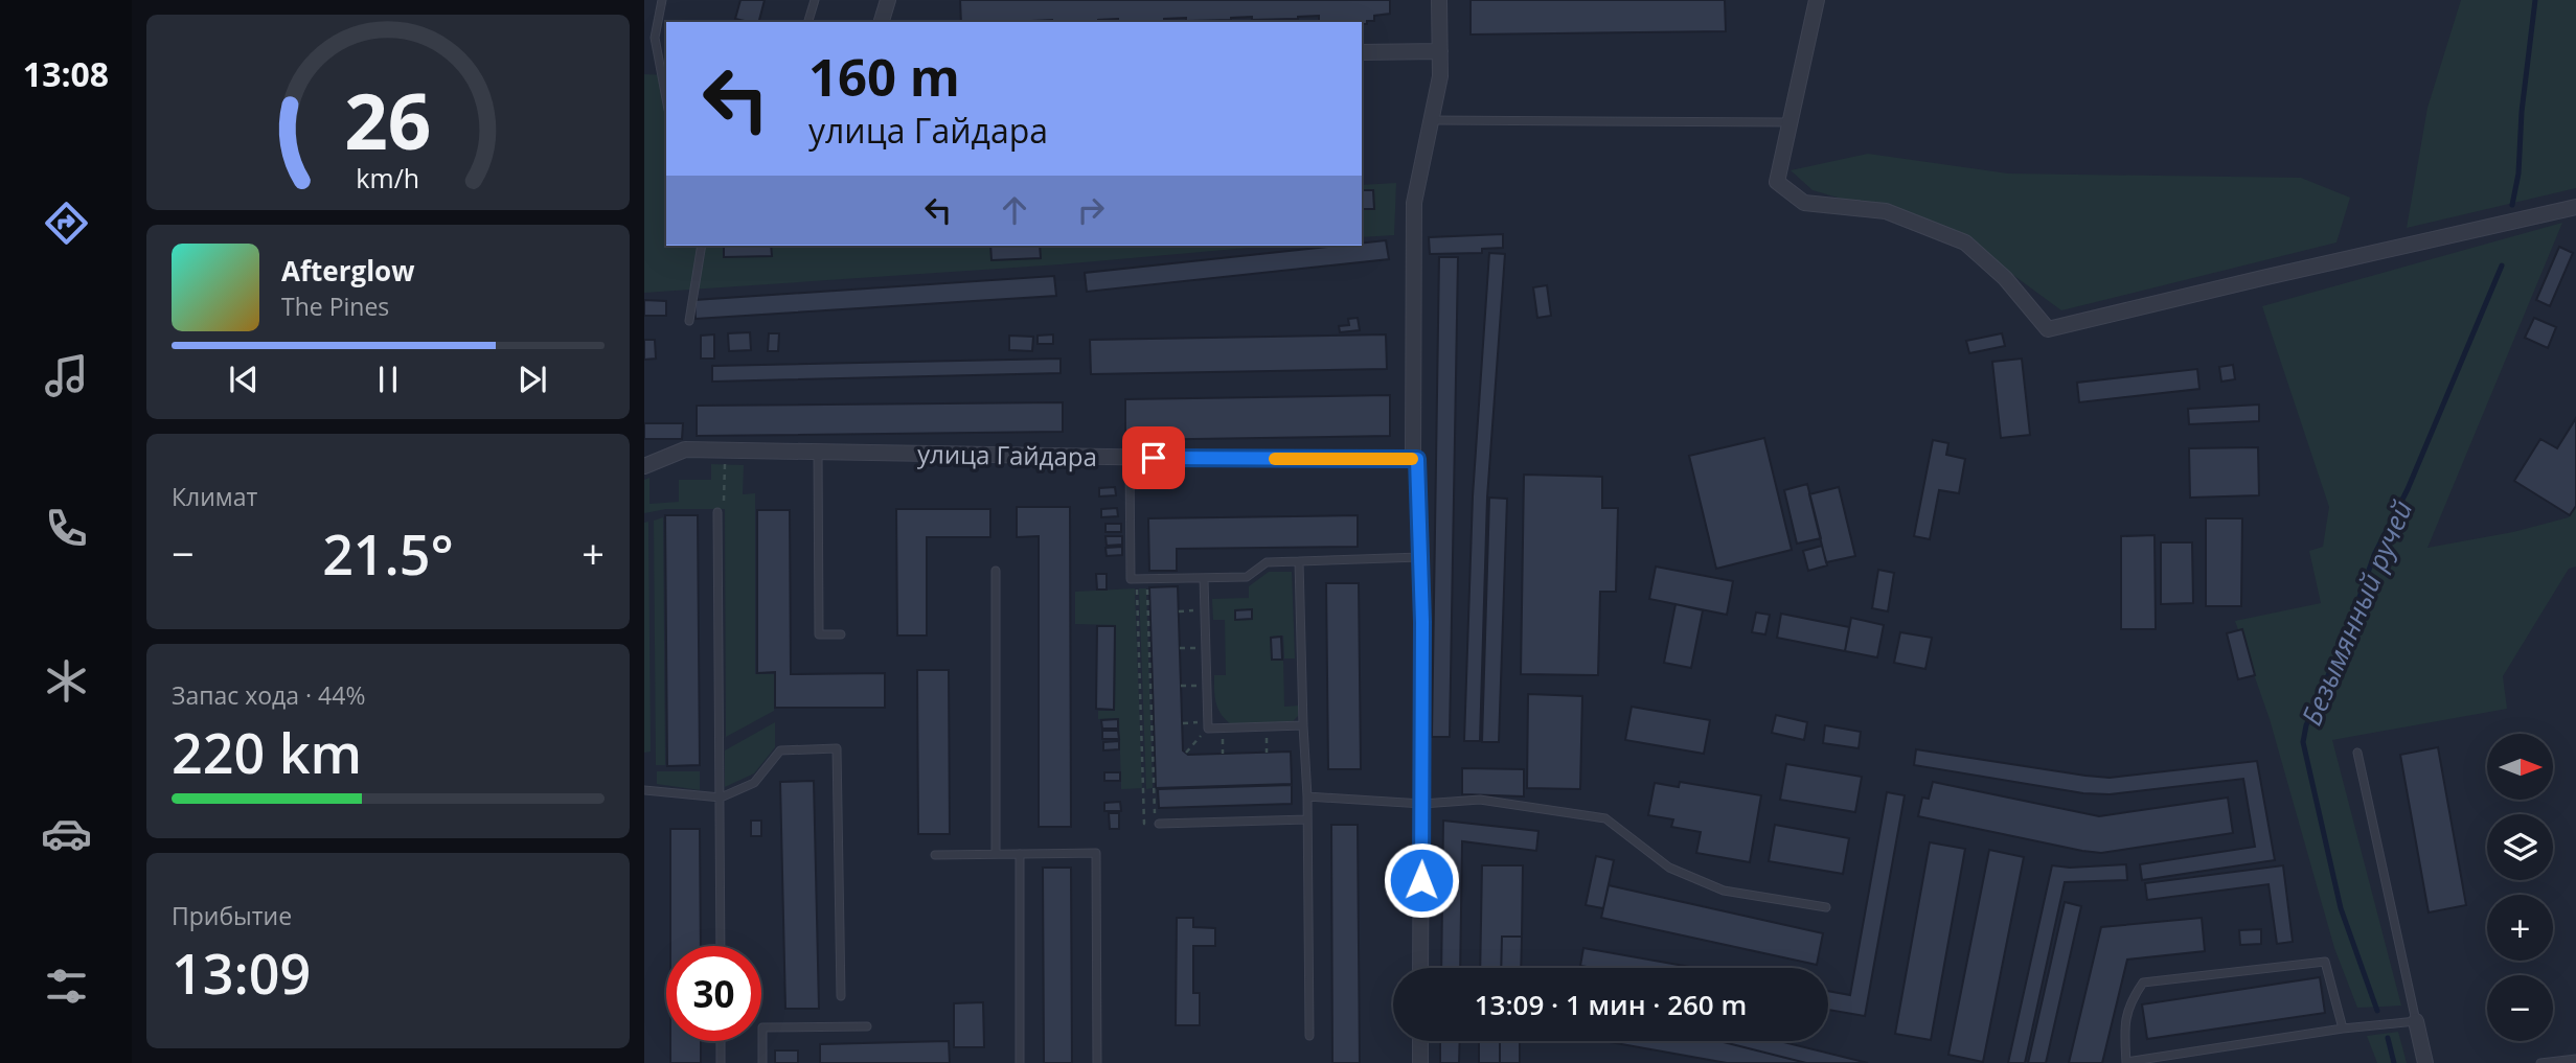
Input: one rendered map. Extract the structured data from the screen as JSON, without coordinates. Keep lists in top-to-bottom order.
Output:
{
  "streets": {
    "street": ["улица Гайдара"]
  },
  "water": ["Безымянный ручей"],
  "north": "right",
  "page": {
    "tabs": "13:08",
    "turn": ["160 m", "улица Гайдара"],
    "song": ["Afterglow", "The Pines"],
    "tile": [
      "Климат",
      ["Запас хода · 44%", "220 km"],
      ["Прибытие", "13:09"]
    ],
    "heat": ["−", "21.5°", "+"],
    "map_buttons": ["+", "−"],
    "limit": "30",
    "trip": "13:09 · 1 мин · 260 m",
    "gauge": ["26", "km/h"]
  }
}
